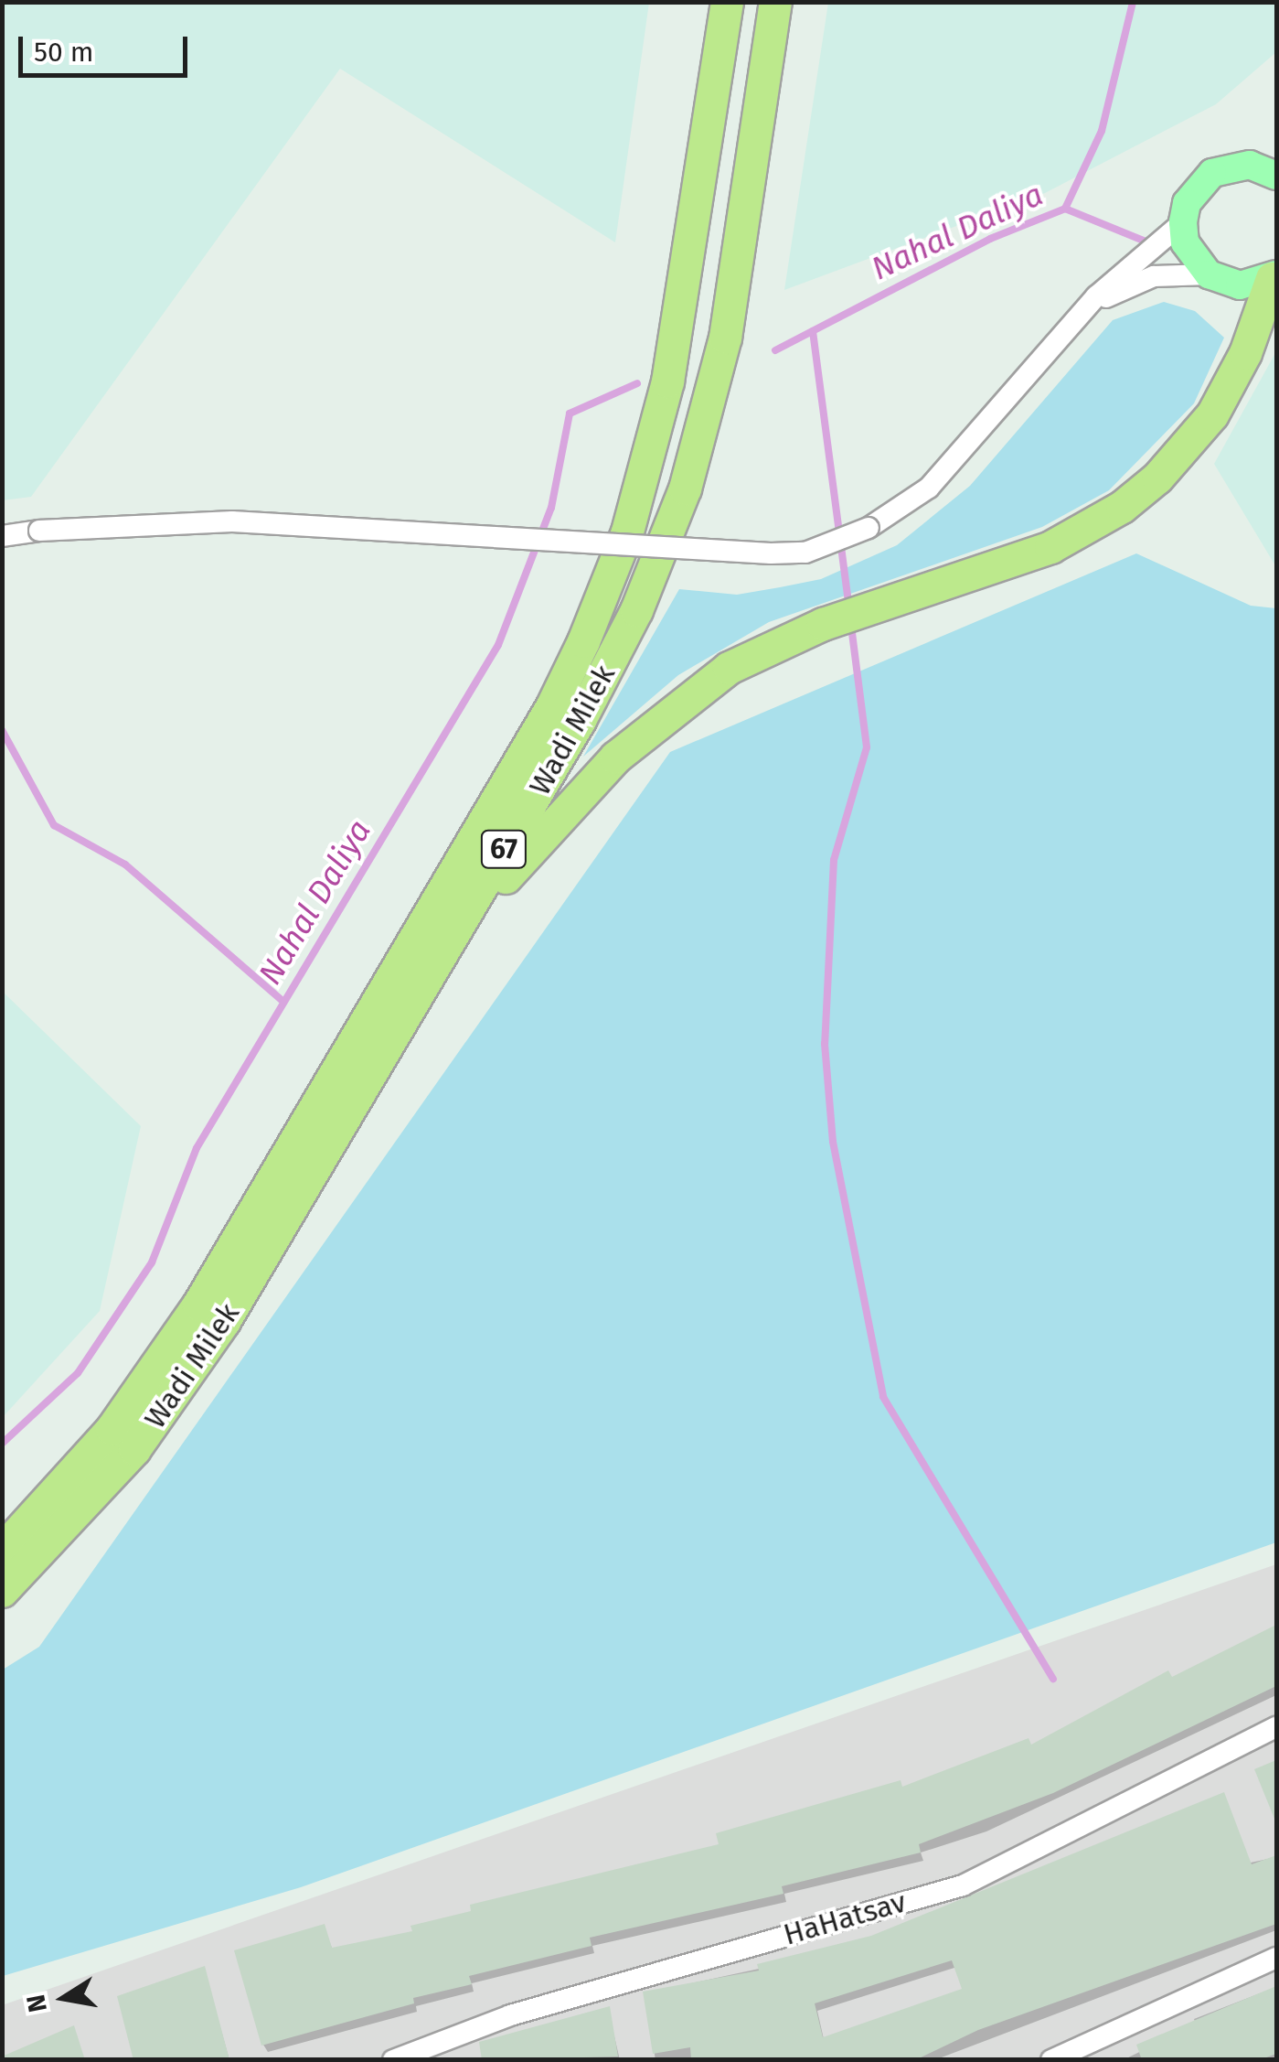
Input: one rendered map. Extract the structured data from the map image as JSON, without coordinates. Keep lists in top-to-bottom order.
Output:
{
  "streets": {
    "highway": ["Wadi Milek", "67"],
    "street": ["HaHatsav"]
  },
  "water": ["Nahal Daliya"],
  "scale_bar": "50 m",
  "north": "left"
}
